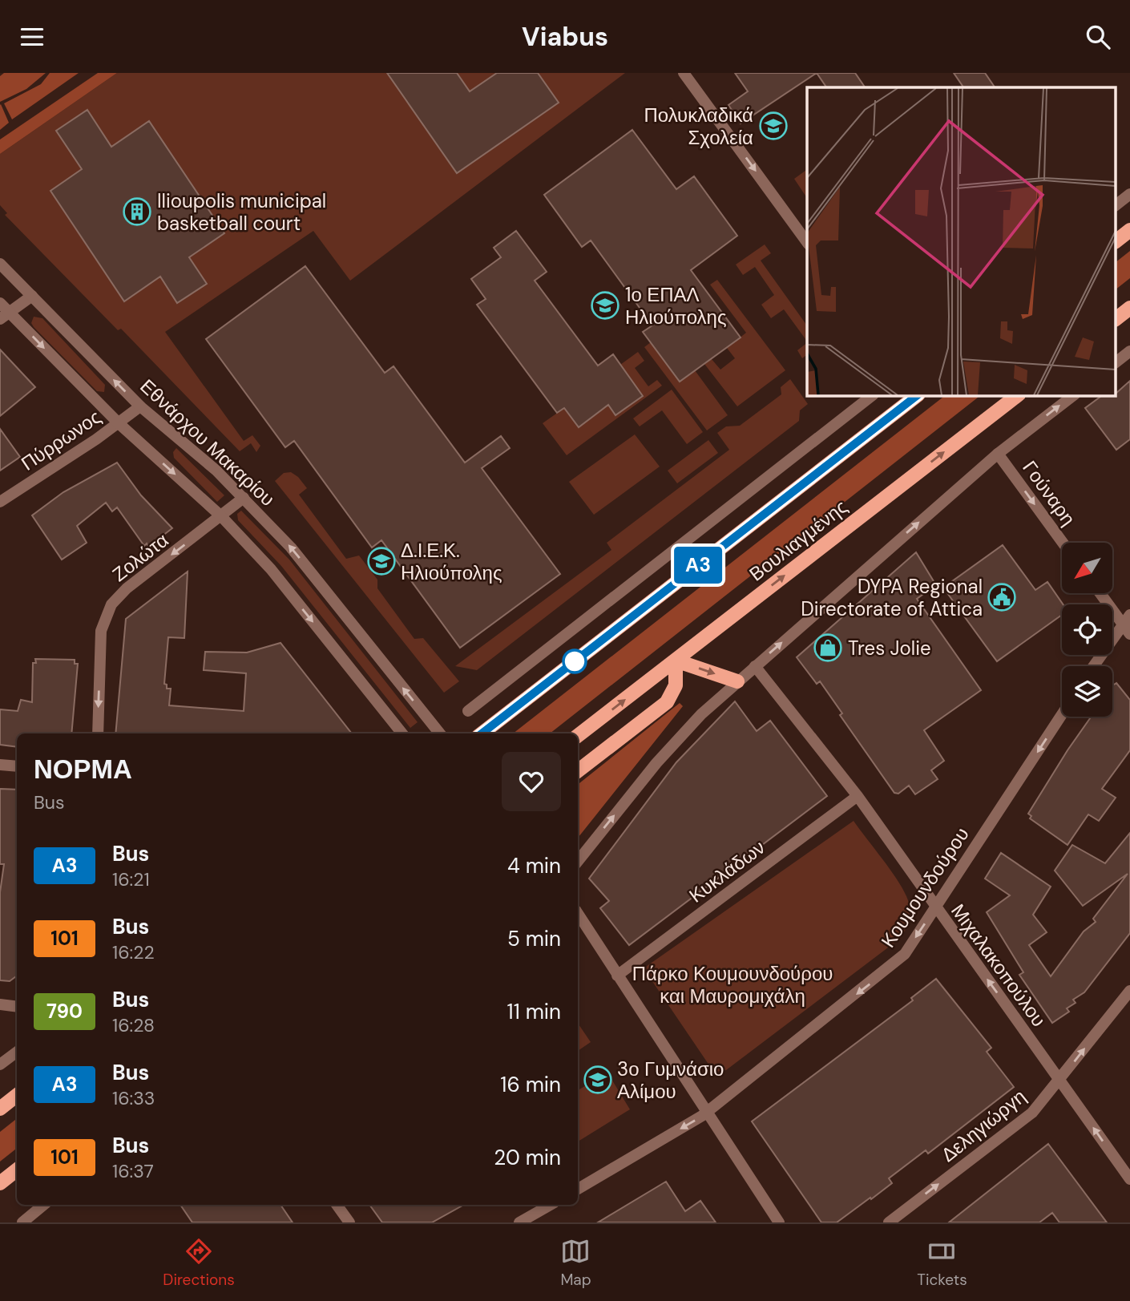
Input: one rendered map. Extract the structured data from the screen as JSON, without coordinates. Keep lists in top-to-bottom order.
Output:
{
  "streets": {
    "main road": ["Βουλιαγμένης"],
    "street": [
      "Πύρρωνος",
      "Εθνάρχου Μακαρίου",
      "Γούναρη",
      "Ζολώτα",
      "Κυκλάδων",
      "Κουμουνδούρου",
      "Μιχαλακοπούλου",
      "Δεληγιώργη"
    ]
  },
  "crossings": [
    ["Πύρρωνος", "Εθνάρχου Μακαρίου"],
    ["Εθνάρχου Μακαρίου", "Ζολώτα"],
    ["Κυκλάδων", "Μιχαλακοπούλου"],
    ["Κουμουνδούρου", "Μιχαλακοπούλου"],
    ["Μιχαλακοπούλου", "Δεληγιώργη"]
  ],
  "one_way": [
    "Γούναρη",
    "Ζολώτα",
    "Κουμουνδούρου",
    "Μιχαλακοπούλου",
    "Δεληγιώργη"
  ],
  "parks": ["Πάρκο Κουμουνδούρου και Μαυρομιχάλη"],
  "places": {
    "school or university": [
      "Πολυκλαδικά Σχολεία",
      "1ο ΕΠΑΛ Ηλιούπολης",
      "Δ.Ι.Ε.Κ. Ηλιούπολης",
      "3ο Γυμνάσιο Αλίμου"
    ],
    "building": ["Ilioupolis municipal basketball court"],
    "public building": ["DYPA Regional Directorate of Attica"],
    "shop": ["Tres Jolie"]
  },
  "lines": ["bus line Α3"],
  "north": "bottom left",
  "page": {
    "header": "Viabus",
    "on_map": "Α3",
    "heading": ["ΝΟΡΜΑ", "Bus"],
    "list": [
      {
        "mark": "Α3",
        "name": "Bus",
        "note": "16:21",
        "value": "4 min"
      },
      {
        "mark": "101",
        "name": "Bus",
        "note": "16:22",
        "value": "5 min"
      },
      {
        "mark": "790",
        "name": "Bus",
        "note": "16:28",
        "value": "11 min"
      },
      {
        "mark": "Α3",
        "name": "Bus",
        "note": "16:33",
        "value": "16 min"
      },
      {
        "mark": "101",
        "name": "Bus",
        "note": "16:37",
        "value": "20 min"
      }
    ],
    "tabs": ["Directions", "Map", "Tickets"]
  }
}
